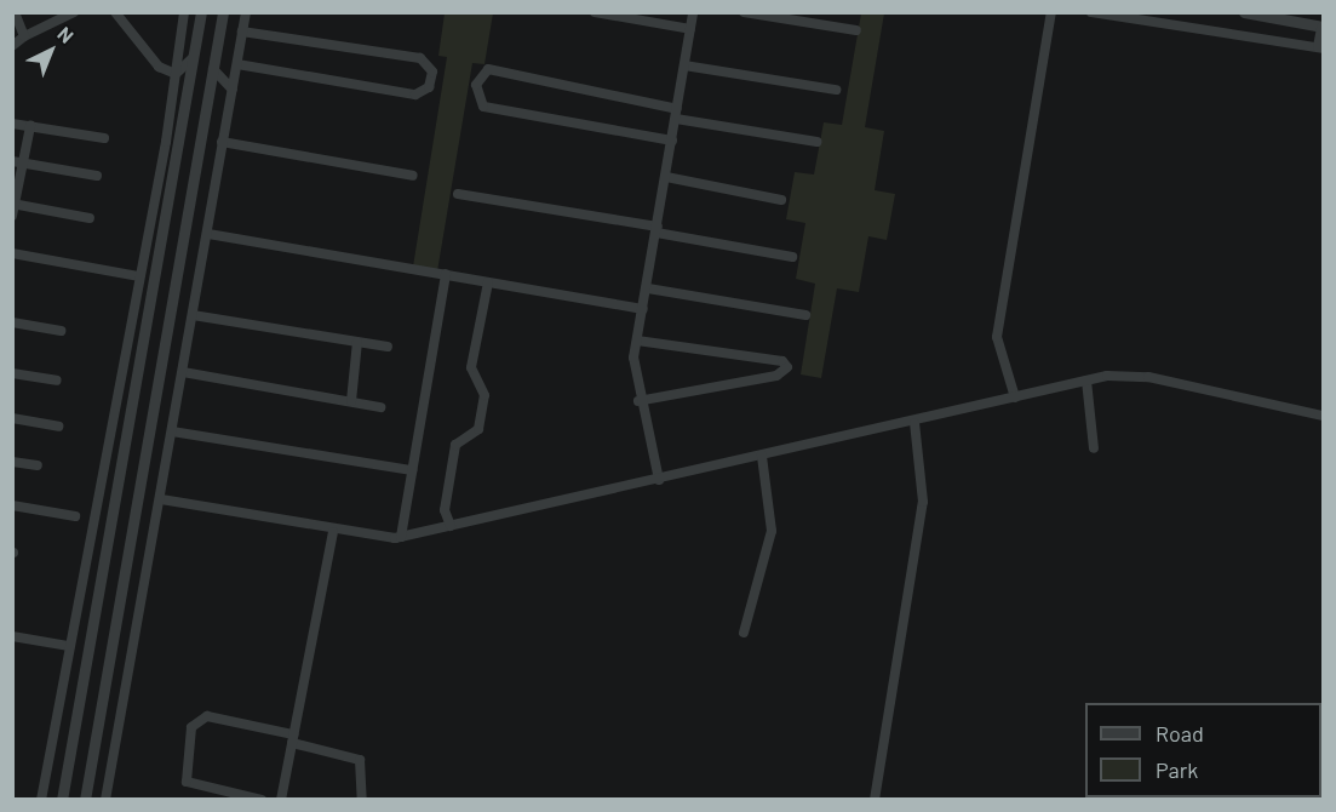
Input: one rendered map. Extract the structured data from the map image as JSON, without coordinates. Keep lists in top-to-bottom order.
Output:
{
  "legend": ["Road", "Park"],
  "north": "top right"
}
